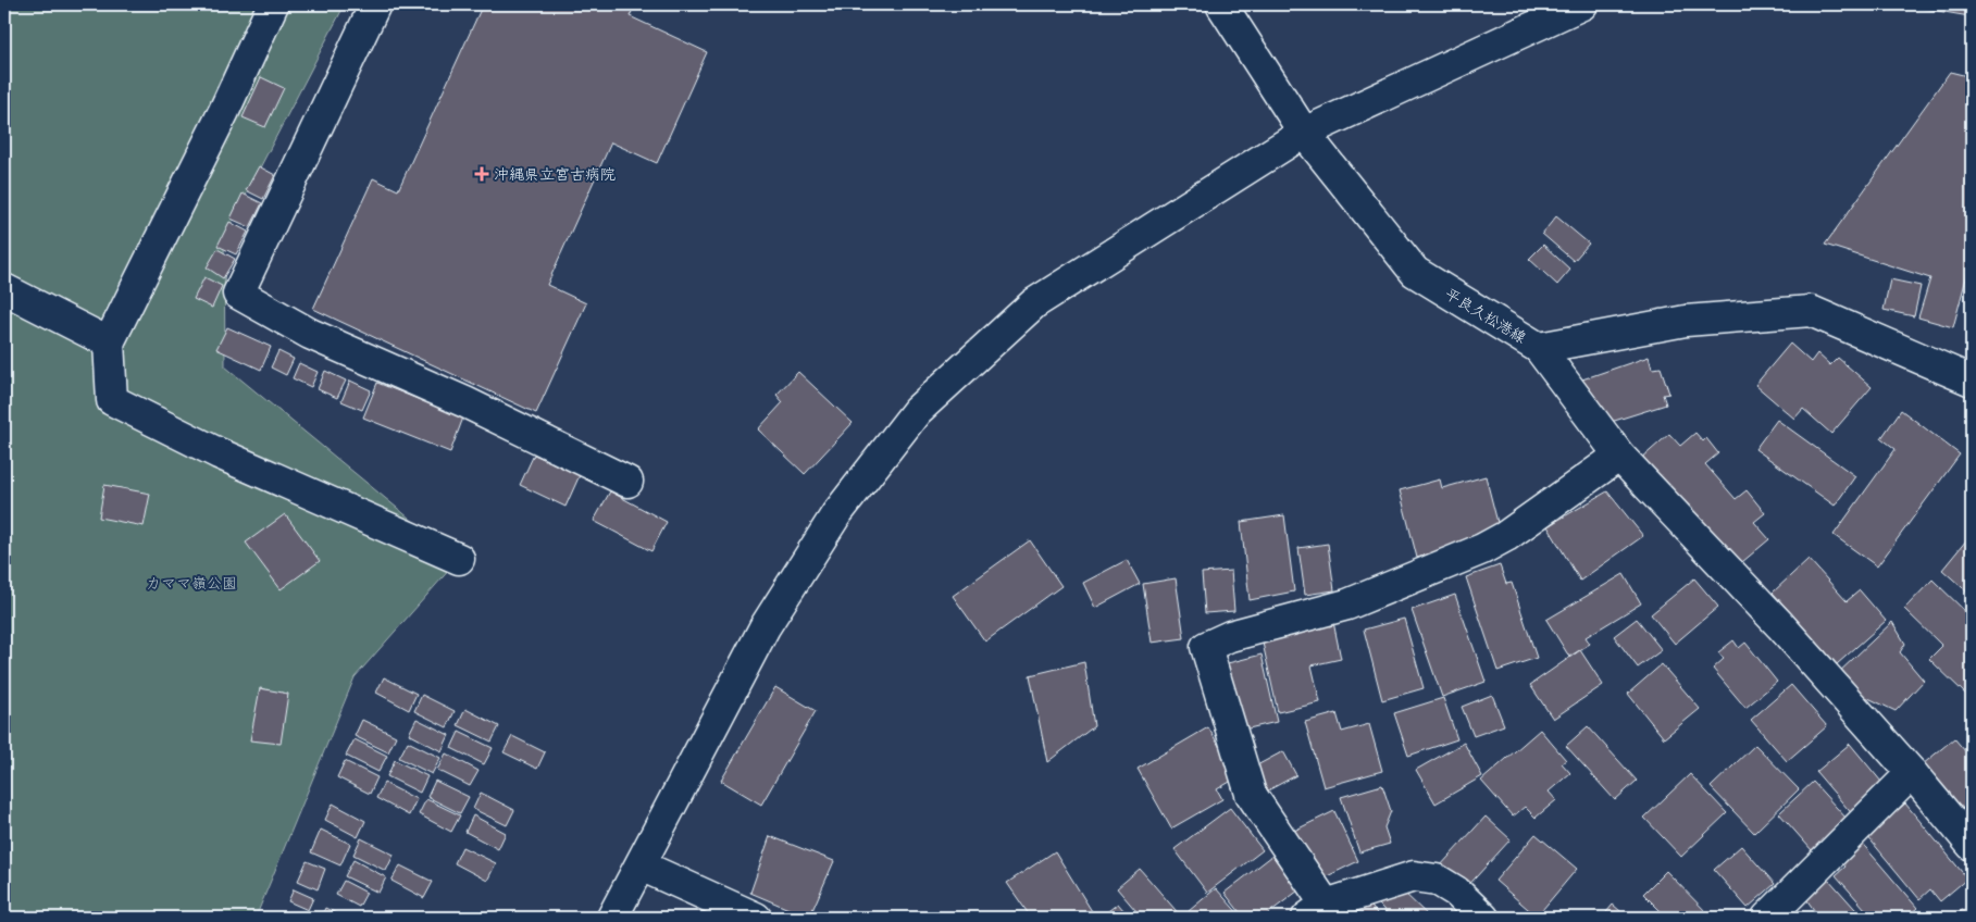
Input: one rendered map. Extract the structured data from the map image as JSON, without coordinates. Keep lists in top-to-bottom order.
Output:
{
  "streets": {
    "street": ["平良久松港線"]
  },
  "parks": ["カママ嶺公園"],
  "places": {
    "health": ["沖縄県立宮古病院"]
  }
}
